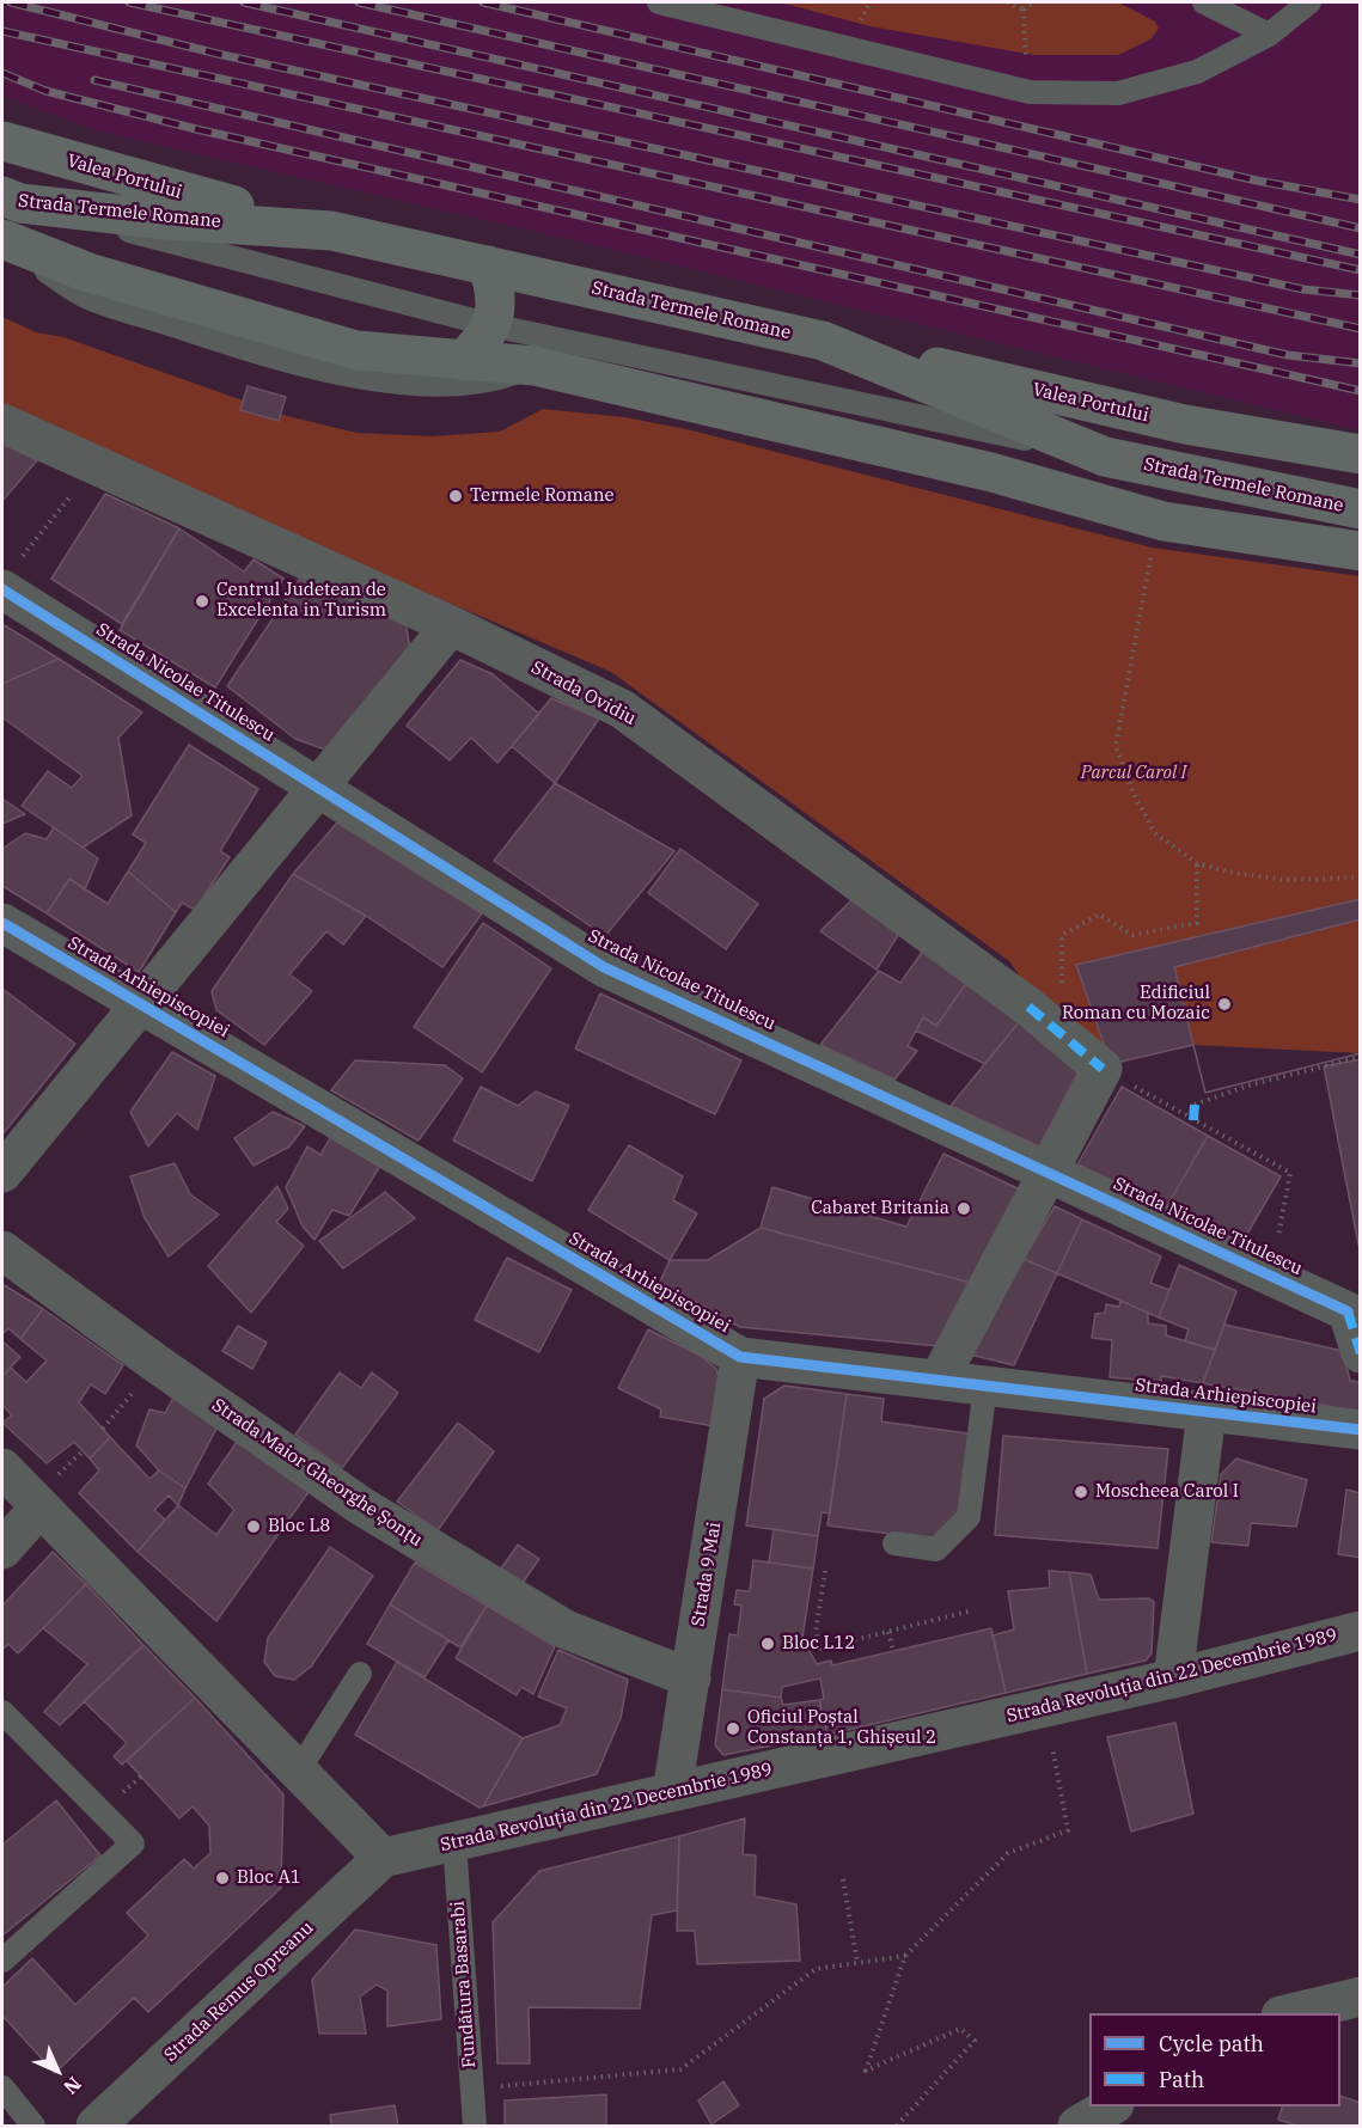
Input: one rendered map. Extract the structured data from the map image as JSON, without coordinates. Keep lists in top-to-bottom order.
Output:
{
  "streets": {
    "street": [
      "Valea Portului",
      "Strada Termele Romane",
      "Strada Nicolae Titulescu",
      "Strada Ovidiu",
      "Strada Arhiepiscopiei",
      "Strada Maior Gheorghe Șonțu",
      "Strada 9 Mai",
      "Strada Revoluția din 22 Decembrie 1989",
      "Strada Remus Opreanu"
    ],
    "lane": ["Fundătura Basarabi"]
  },
  "crossings": [
    ["Valea Portului", "Strada Termele Romane"],
    ["Strada Arhiepiscopiei", "Strada 9 Mai"],
    ["Strada Maior Gheorghe Șonțu", "Strada 9 Mai"],
    ["Strada 9 Mai", "Strada Revoluția din 22 Decembrie 1989"],
    ["Strada Revoluția din 22 Decembrie 1989", "Fundătura Basarabi"],
    ["Strada Revoluția din 22 Decembrie 1989", "Strada Remus Opreanu"]
  ],
  "parks": ["Parcul Carol I"],
  "places": [
    "Termele Romane",
    "Centrul Judetean de Excelenta in Turism",
    "Edificiul Roman cu Mozaic",
    "Cabaret Britania",
    "Moscheea Carol I",
    "Bloc L8",
    "Bloc L12",
    "Oficiul Poștal Constanța 1, Ghișeul 2",
    "Bloc A1"
  ],
  "legend": ["Cycle path", "Path"],
  "north": "bottom right"
}
